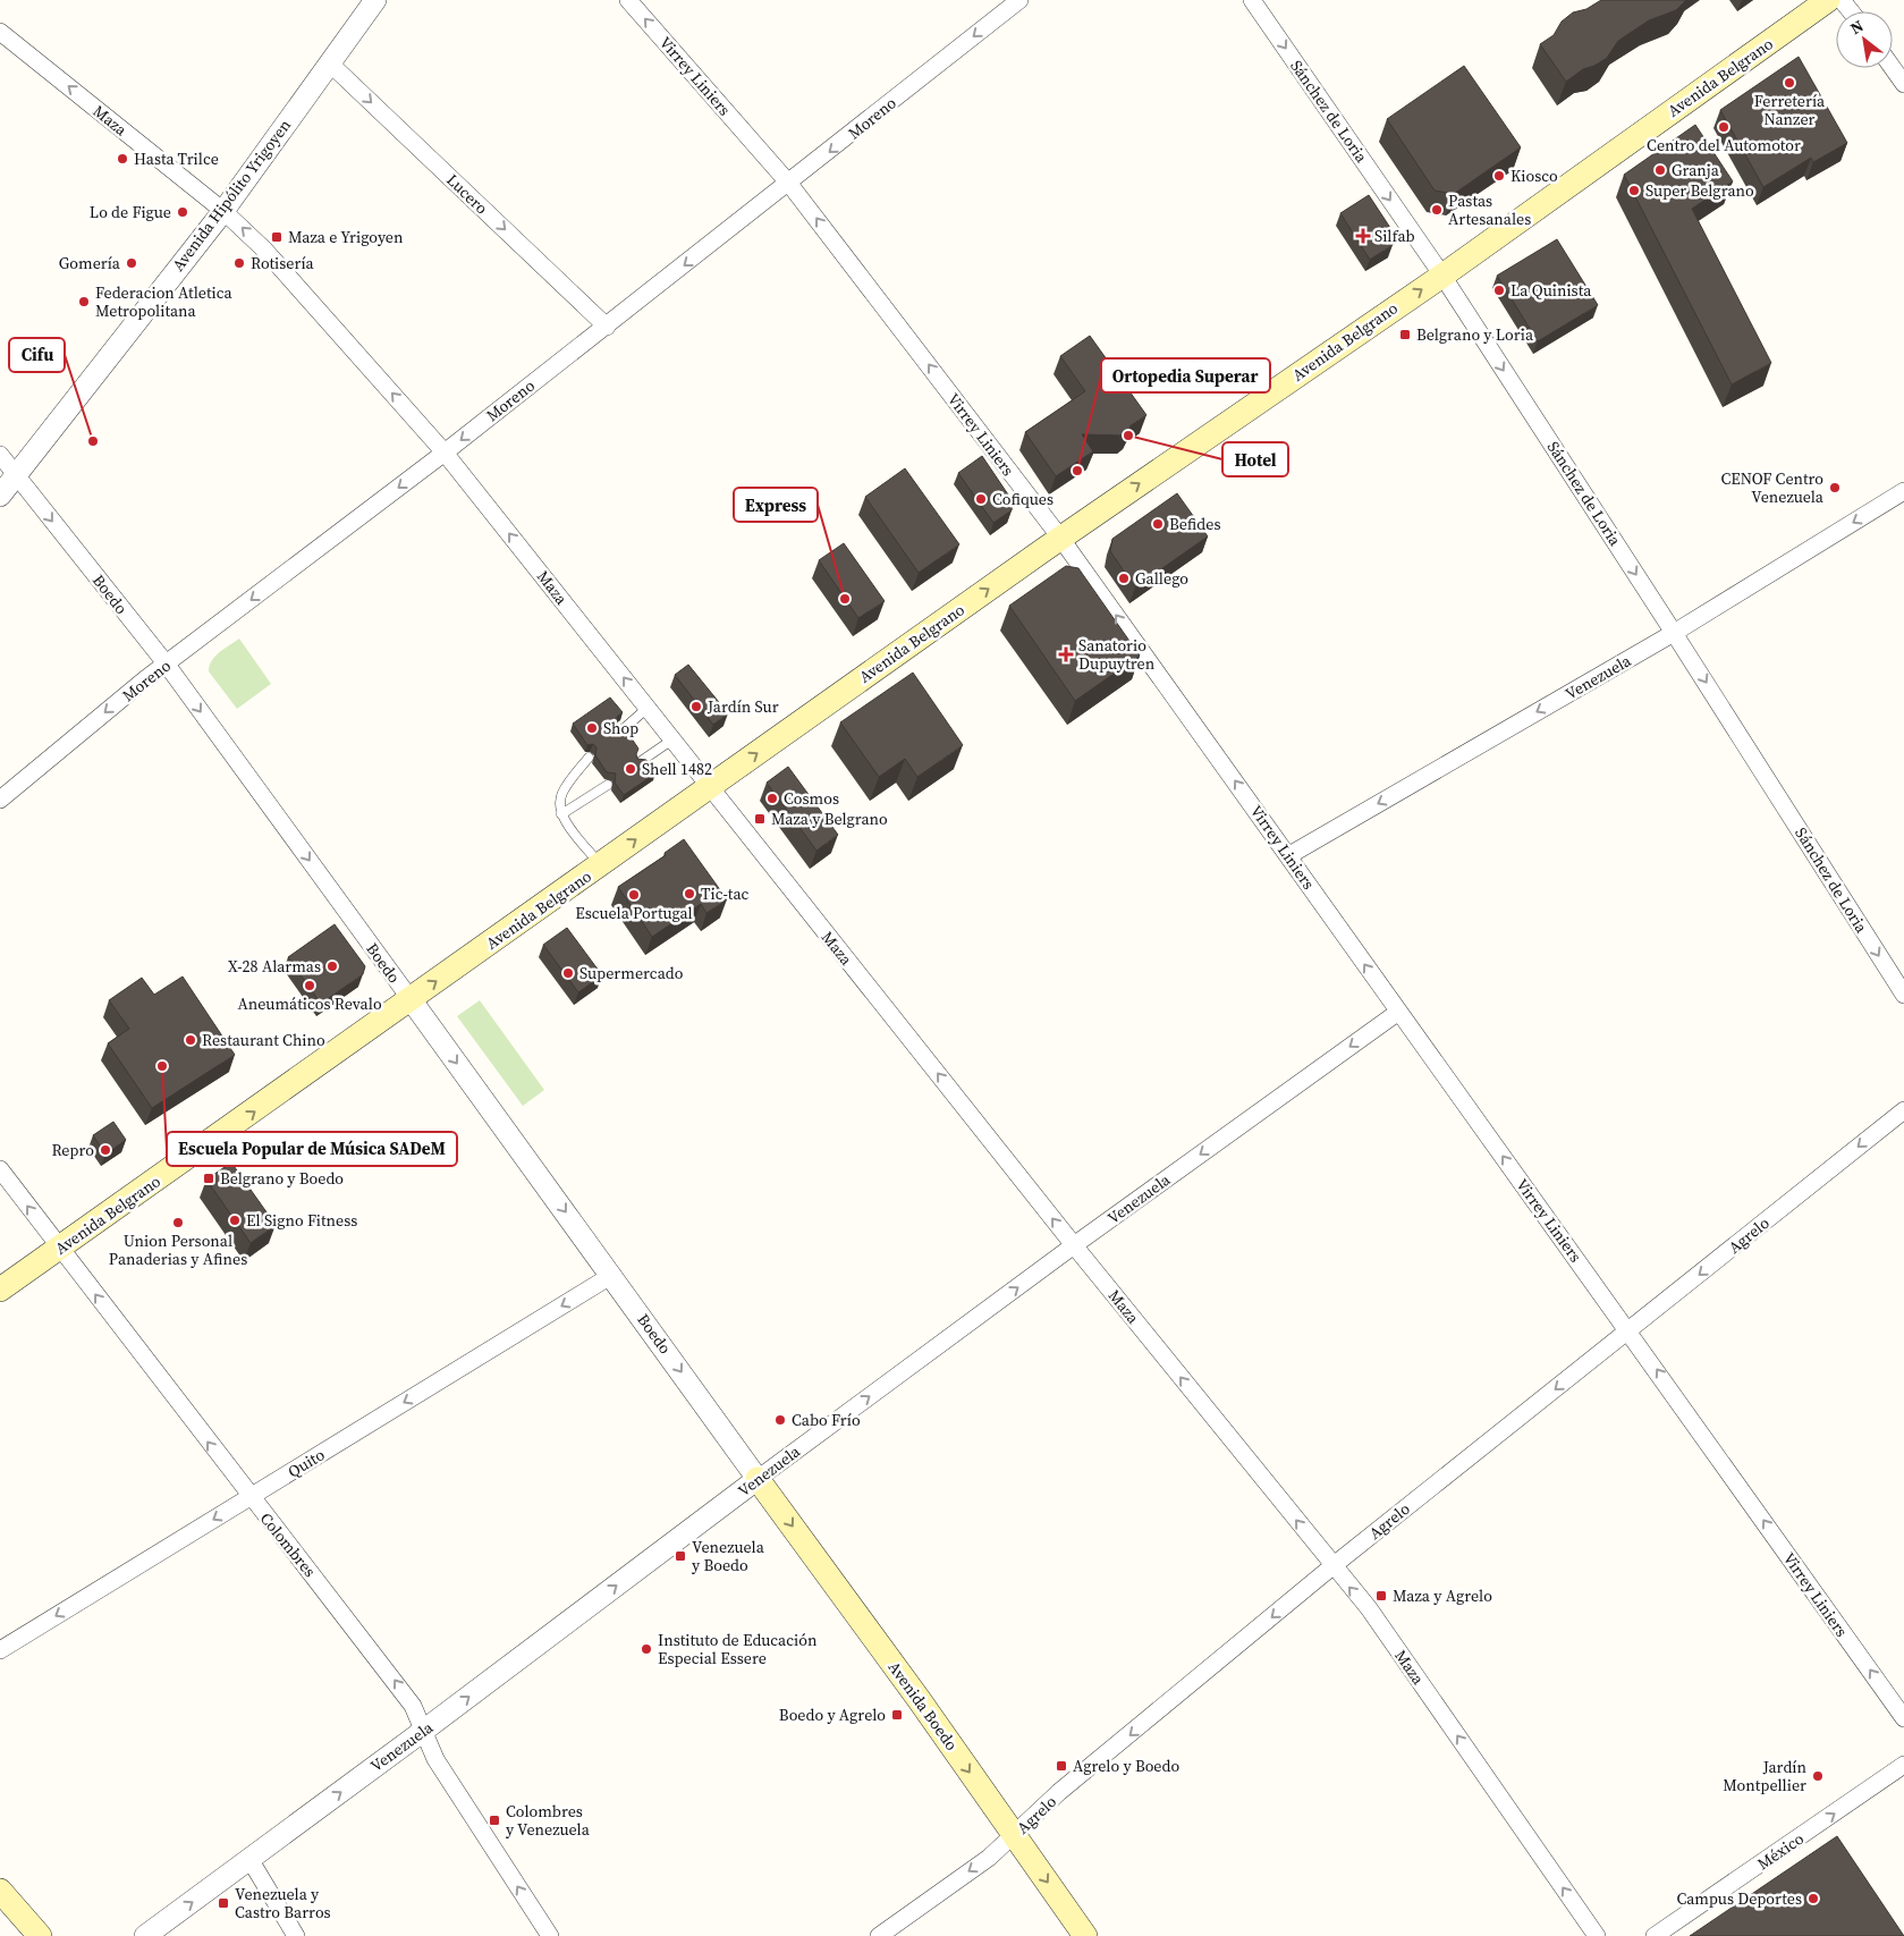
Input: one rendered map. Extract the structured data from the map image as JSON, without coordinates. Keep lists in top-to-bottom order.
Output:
{
  "streets": {
    "main road": ["Avenida Belgrano", "Avenida Boedo"],
    "street": [
      "Virrey Liniers",
      "Sánchez de Loria",
      "Moreno",
      "Maza",
      "Lucero",
      "Avenida Hipólito Yrigoyen",
      "Boedo",
      "Venezuela",
      "Agrelo",
      "Quito",
      "Colombres",
      "México"
    ]
  },
  "crossings": [
    ["Virrey Liniers", "Avenida Belgrano"],
    ["Virrey Liniers", "Moreno"],
    ["Virrey Liniers", "Venezuela"],
    ["Virrey Liniers", "Agrelo"],
    ["Avenida Belgrano", "Sánchez de Loria"],
    ["Avenida Belgrano", "Maza"],
    ["Avenida Belgrano", "Boedo"],
    ["Avenida Belgrano", "Colombres"],
    ["Sánchez de Loria", "Venezuela"],
    ["Moreno", "Maza"],
    ["Moreno", "Lucero"],
    ["Moreno", "Boedo"],
    ["Maza", "Avenida Hipólito Yrigoyen"],
    ["Maza", "Venezuela"],
    ["Maza", "Agrelo"],
    ["Lucero", "Avenida Hipólito Yrigoyen"],
    ["Avenida Hipólito Yrigoyen", "Boedo"],
    ["Boedo", "Venezuela"],
    ["Boedo", "Quito"],
    ["Boedo", "Avenida Boedo"],
    ["Venezuela", "Colombres"],
    ["Venezuela", "Avenida Boedo"],
    ["Agrelo", "Avenida Boedo"],
    ["Quito", "Colombres"]
  ],
  "one_way": [
    "Virrey Liniers",
    "Avenida Belgrano",
    "Sánchez de Loria",
    "Moreno",
    "Maza",
    "Lucero",
    "Boedo",
    "Agrelo",
    "Quito",
    "Colombres",
    "Avenida Boedo",
    "México"
  ],
  "places": {
    "other": [
      "Ferretería Nanzer",
      "Centro del Automotor",
      "Hasta Trilce",
      "Granja",
      "Kiosco",
      "Super Belgrano",
      "Pastas Artesanales",
      "Lo de Figue",
      "Gomería",
      "Rotisería",
      "La Quinista",
      "Federacion Atletica Metropolitana",
      "Hotel",
      "Cifu",
      "Ortopedia Superar",
      "CENOF Centro Venezuela",
      "Cofiques",
      "Befides",
      "Gallego",
      "Express",
      "Jardín Sur",
      "Shop",
      "Shell 1482",
      "Cosmos",
      "Tic-tac",
      "Escuela Portugal",
      "X-28 Alarmas",
      "Supermercado",
      "Aneumáticos Revalo",
      "Restaurant Chino",
      "Escuela Popular de Música SADeM",
      "Repro",
      "El Signo Fitness",
      "Union Personal Panaderias y Afines",
      "Cabo Frío",
      "Instituto de Educación Especial Essere",
      "Jardín Montpellier",
      "Campus Deportes"
    ],
    "health": ["Silfab", "Sanatorio Dupuytren"],
    "transit": [
      "Maza e Yrigoyen",
      "Belgrano y Loria",
      "Maza y Belgrano",
      "Belgrano y Boedo",
      "Venezuela y Boedo",
      "Maza y Agrelo",
      "Boedo y Agrelo",
      "Agrelo y Boedo",
      "Colombres y Venezuela",
      "Venezuela y Castro Barros"
    ]
  },
  "north": "top left"
}
